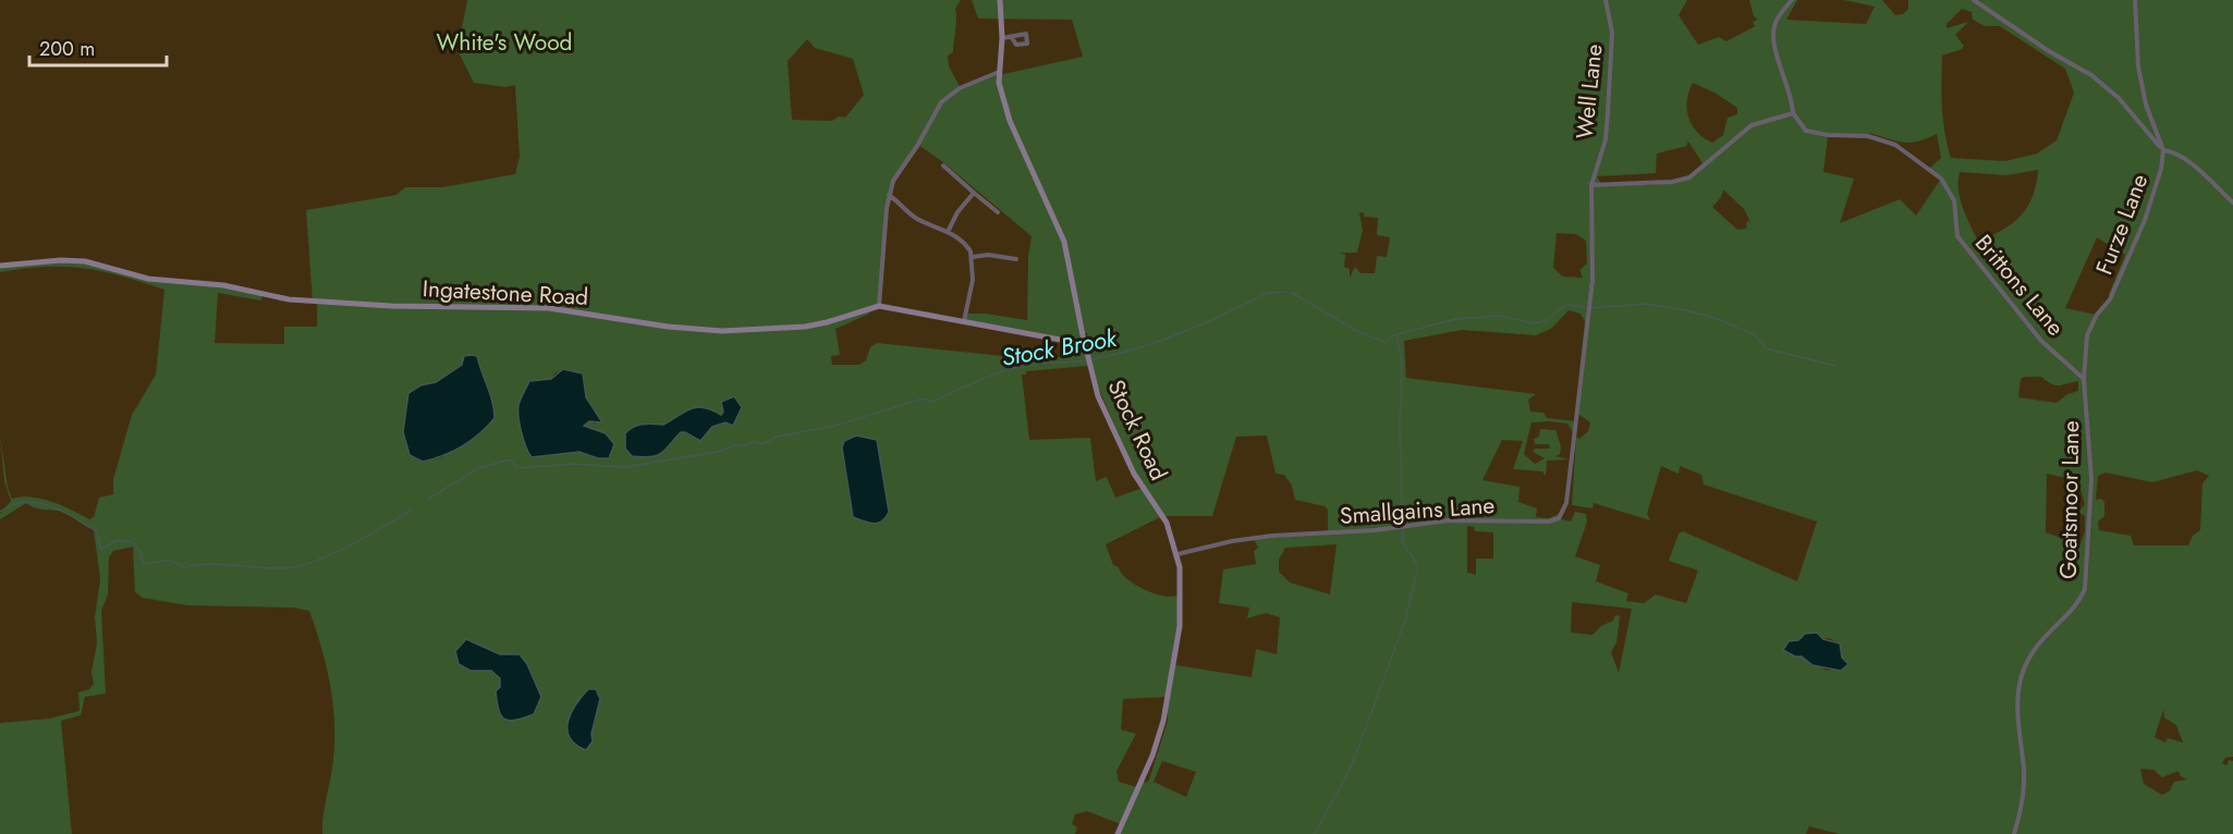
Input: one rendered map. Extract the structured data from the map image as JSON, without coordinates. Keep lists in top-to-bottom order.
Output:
{
  "streets": {
    "street": [
      "Well Lane",
      "Furze Lane",
      "Brittons Lane",
      "Ingatestone Road",
      "Stock Road",
      "Goatsmoor Lane",
      "Smallgains Lane"
    ]
  },
  "crossings": [
    ["Well Lane", "Smallgains Lane"],
    ["Furze Lane", "Brittons Lane"],
    ["Furze Lane", "Goatsmoor Lane"],
    ["Brittons Lane", "Goatsmoor Lane"],
    ["Ingatestone Road", "Stock Road"],
    ["Stock Road", "Smallgains Lane"]
  ],
  "water": ["Stock Brook"],
  "parks": ["White's Wood"],
  "scale_bar": "200 m"
}
